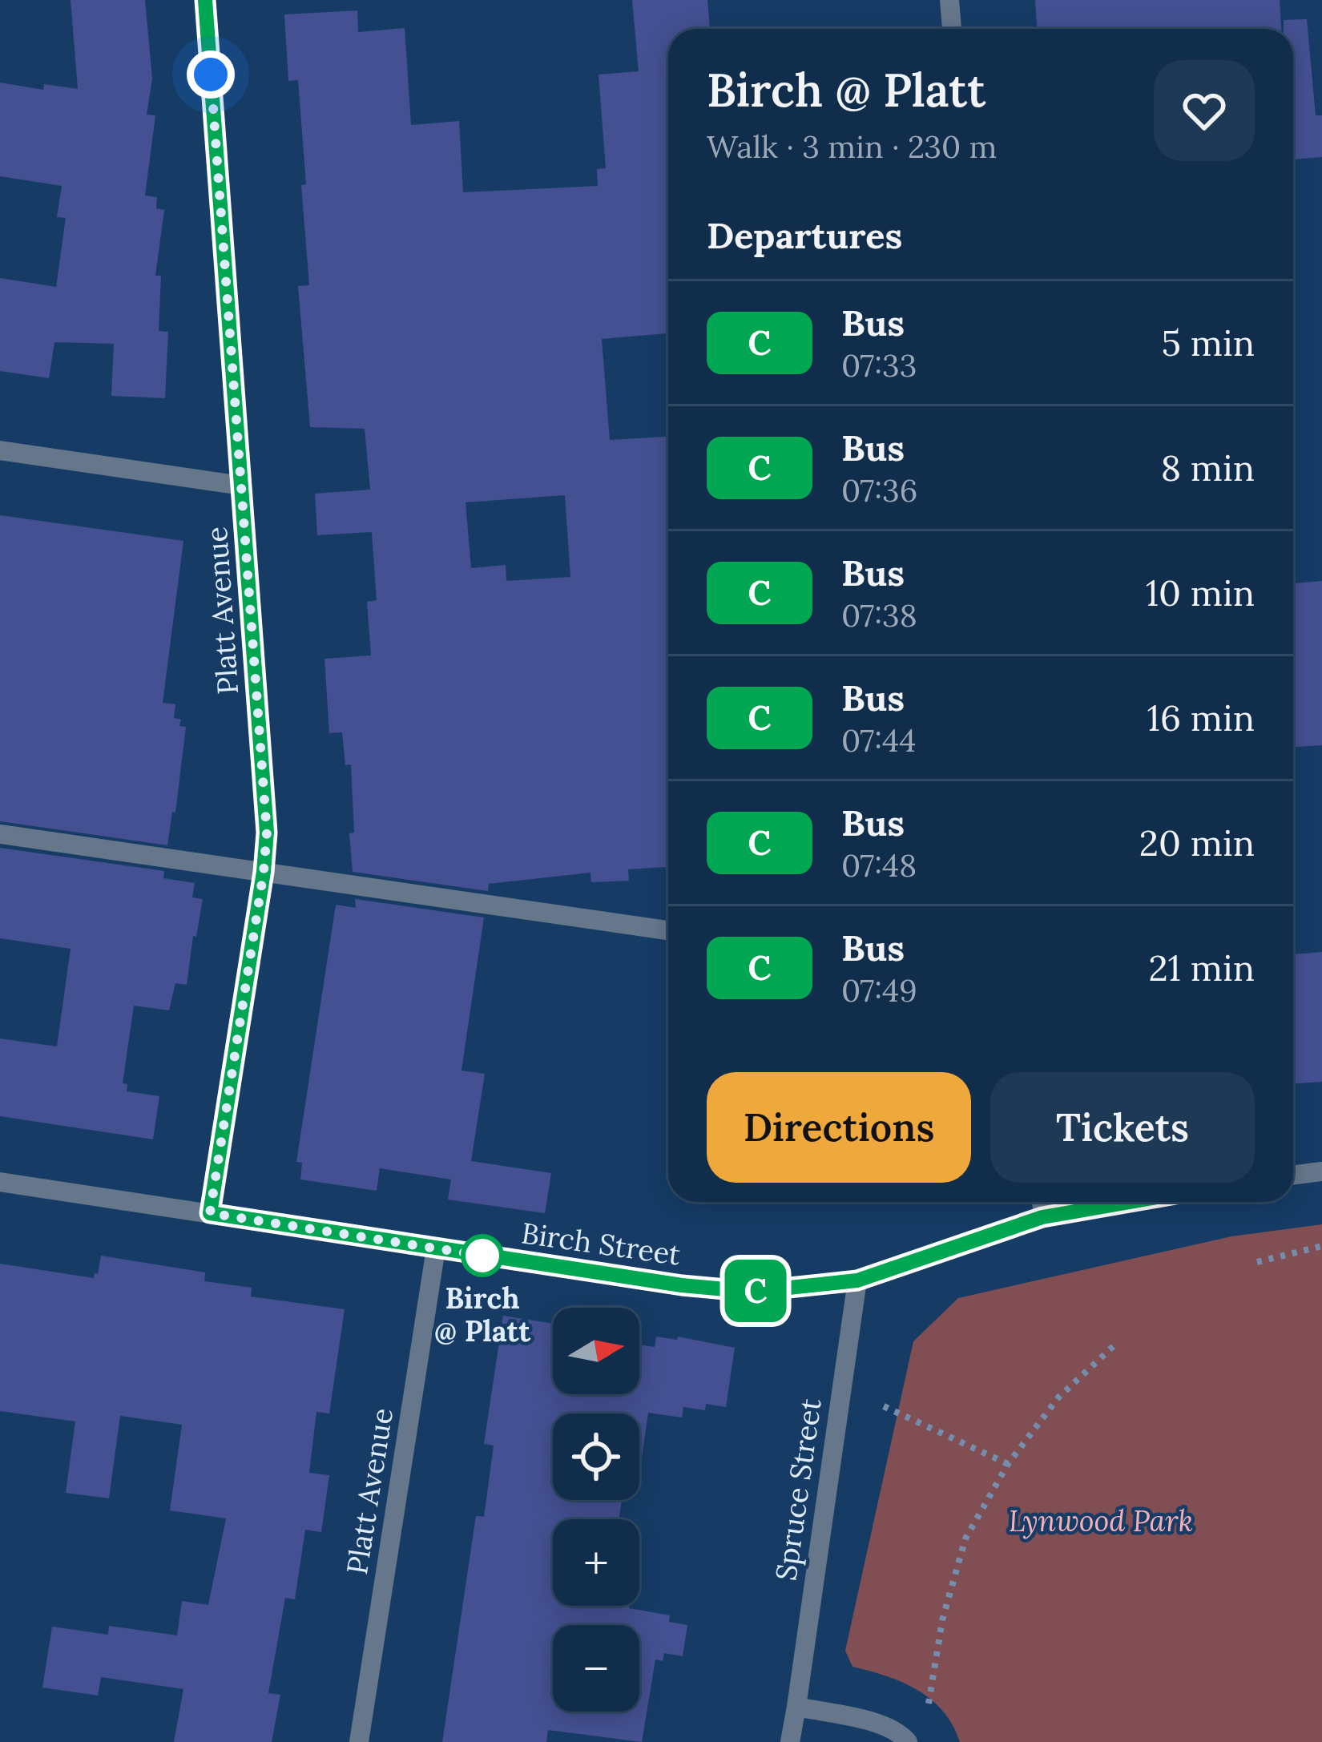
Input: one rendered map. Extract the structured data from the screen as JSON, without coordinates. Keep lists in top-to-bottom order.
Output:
{
  "streets": {
    "street": ["Platt Avenue", "Birch Street", "Spruce Street"]
  },
  "crossings": [
    ["Platt Avenue", "Birch Street"],
    ["Birch Street", "Spruce Street"]
  ],
  "parks": ["Lynwood Park"],
  "places": ["Birch @ Platt"],
  "lines": ["bus line C"],
  "north": "right",
  "page": {
    "on_map": "C",
    "heading": [
      ["Birch @ Platt", "Walk · 3 min · 230 m"],
      "Departures"
    ],
    "list": [
      {
        "mark": "C",
        "name": "Bus",
        "note": "07:33",
        "value": "5 min"
      },
      {
        "mark": "C",
        "name": "Bus",
        "note": "07:36",
        "value": "8 min"
      },
      {
        "mark": "C",
        "name": "Bus",
        "note": "07:38",
        "value": "10 min"
      },
      {
        "mark": "C",
        "name": "Bus",
        "note": "07:44",
        "value": "16 min"
      },
      {
        "mark": "C",
        "name": "Bus",
        "note": "07:48",
        "value": "20 min"
      },
      {
        "mark": "C",
        "name": "Bus",
        "note": "07:49",
        "value": "21 min"
      }
    ],
    "buttons": ["Directions", "Tickets"],
    "map_buttons": ["+", "−"]
  }
}
